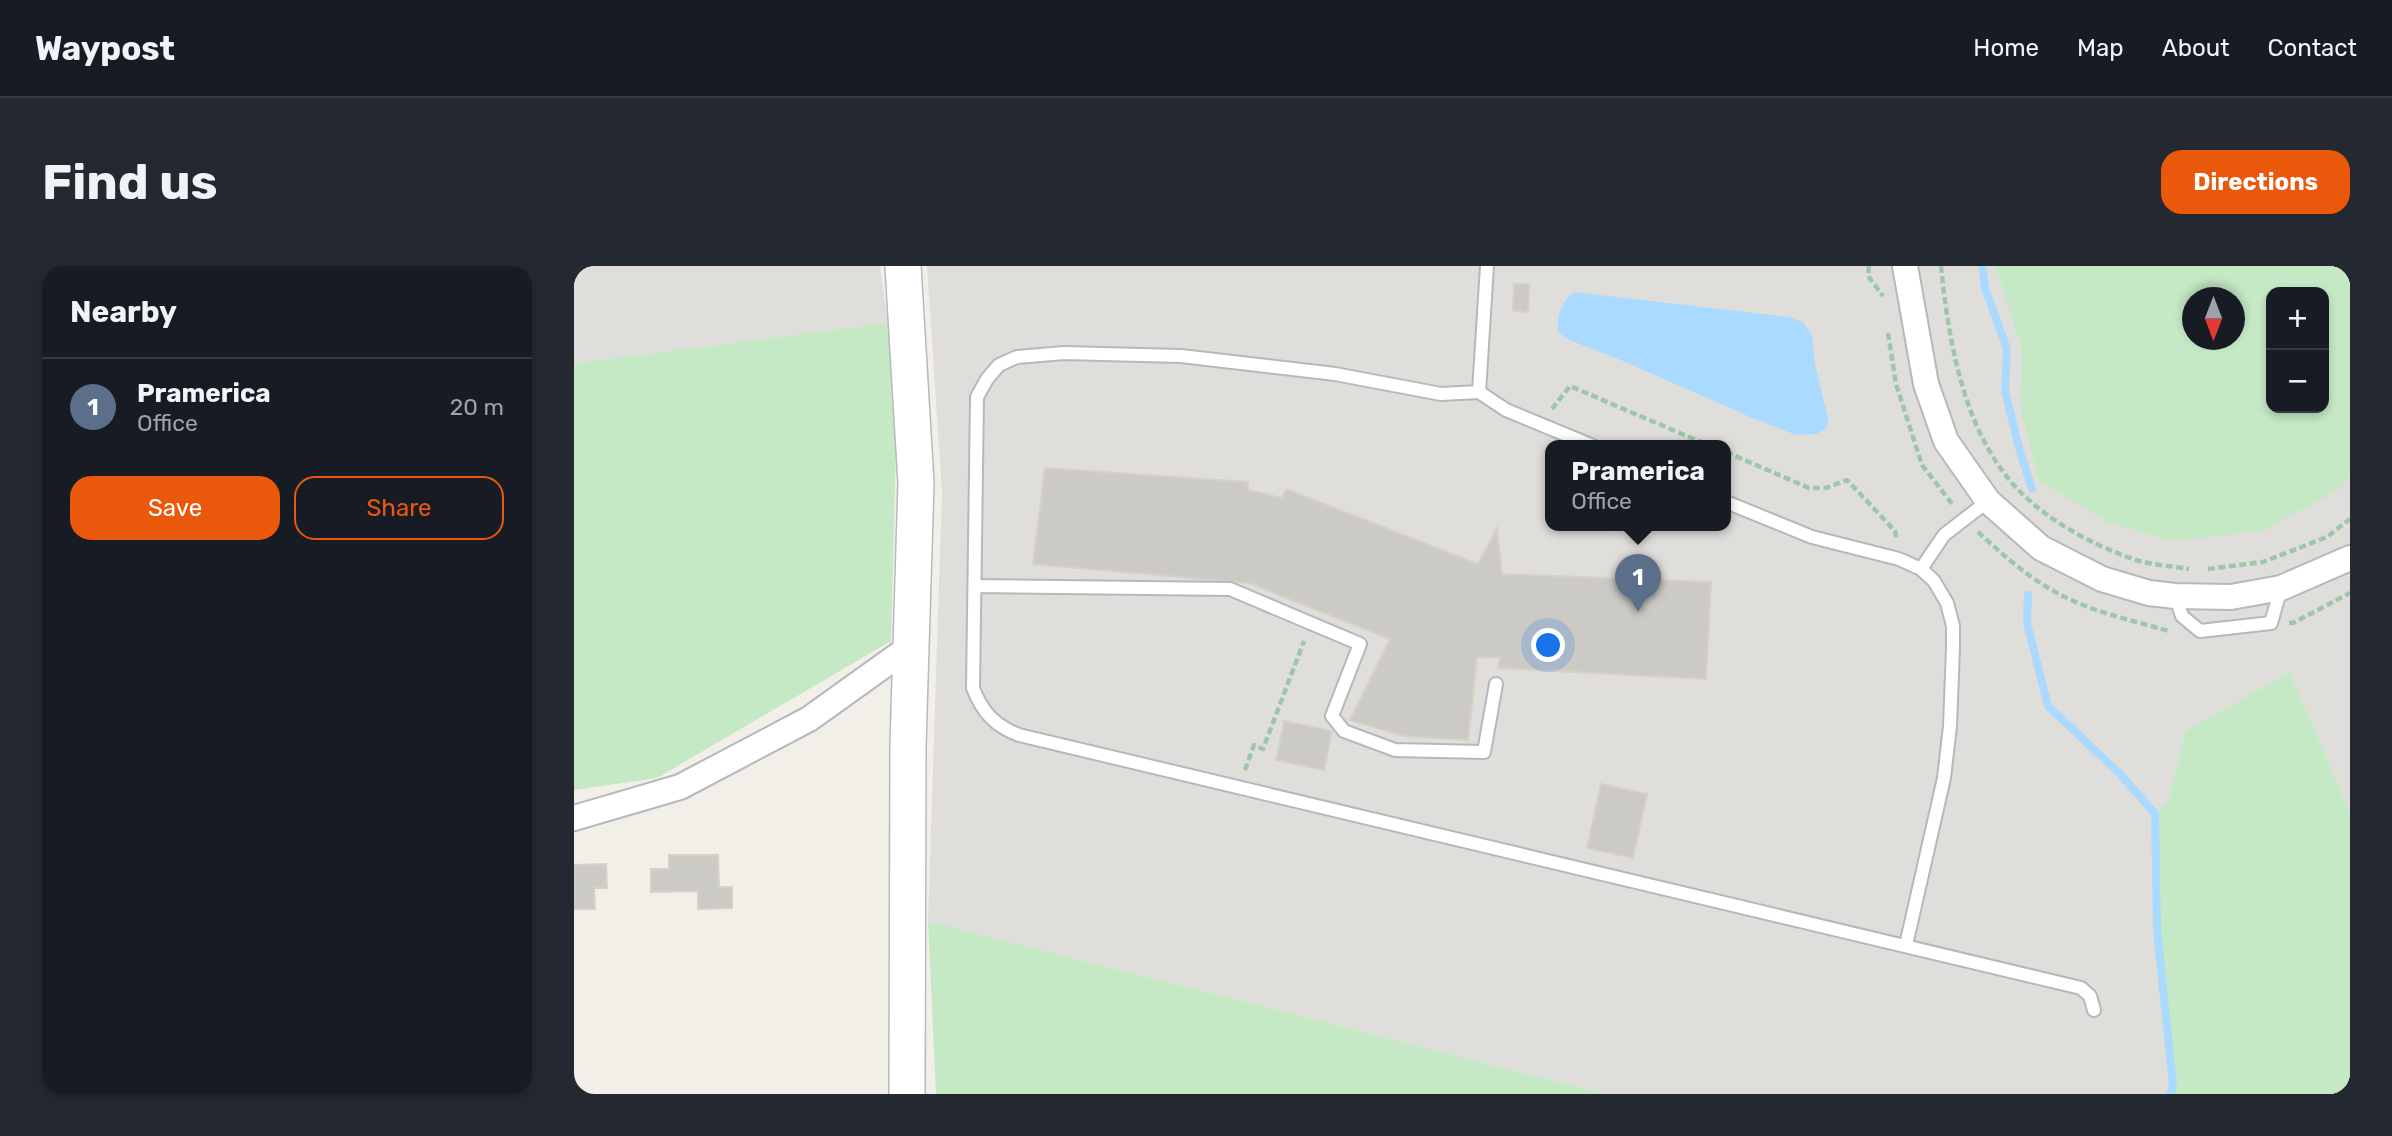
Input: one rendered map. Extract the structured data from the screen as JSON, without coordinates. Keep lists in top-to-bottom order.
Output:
{
  "north": "bottom",
  "page": {
    "header": "Waypost",
    "nav": [
      "Home",
      "Map",
      "About",
      "Contact"
    ],
    "buttons": [
      "Directions",
      ["Save", "Share"]
    ],
    "title": "Find us",
    "heading": "Nearby",
    "map_buttons": ["+", "−"],
    "list": [
      {
        "mark": "1",
        "name": "Pramerica",
        "note": "Office",
        "value": "20 m"
      }
    ],
    "popup": ["Pramerica", "Office"],
    "pins": "1"
  }
}
